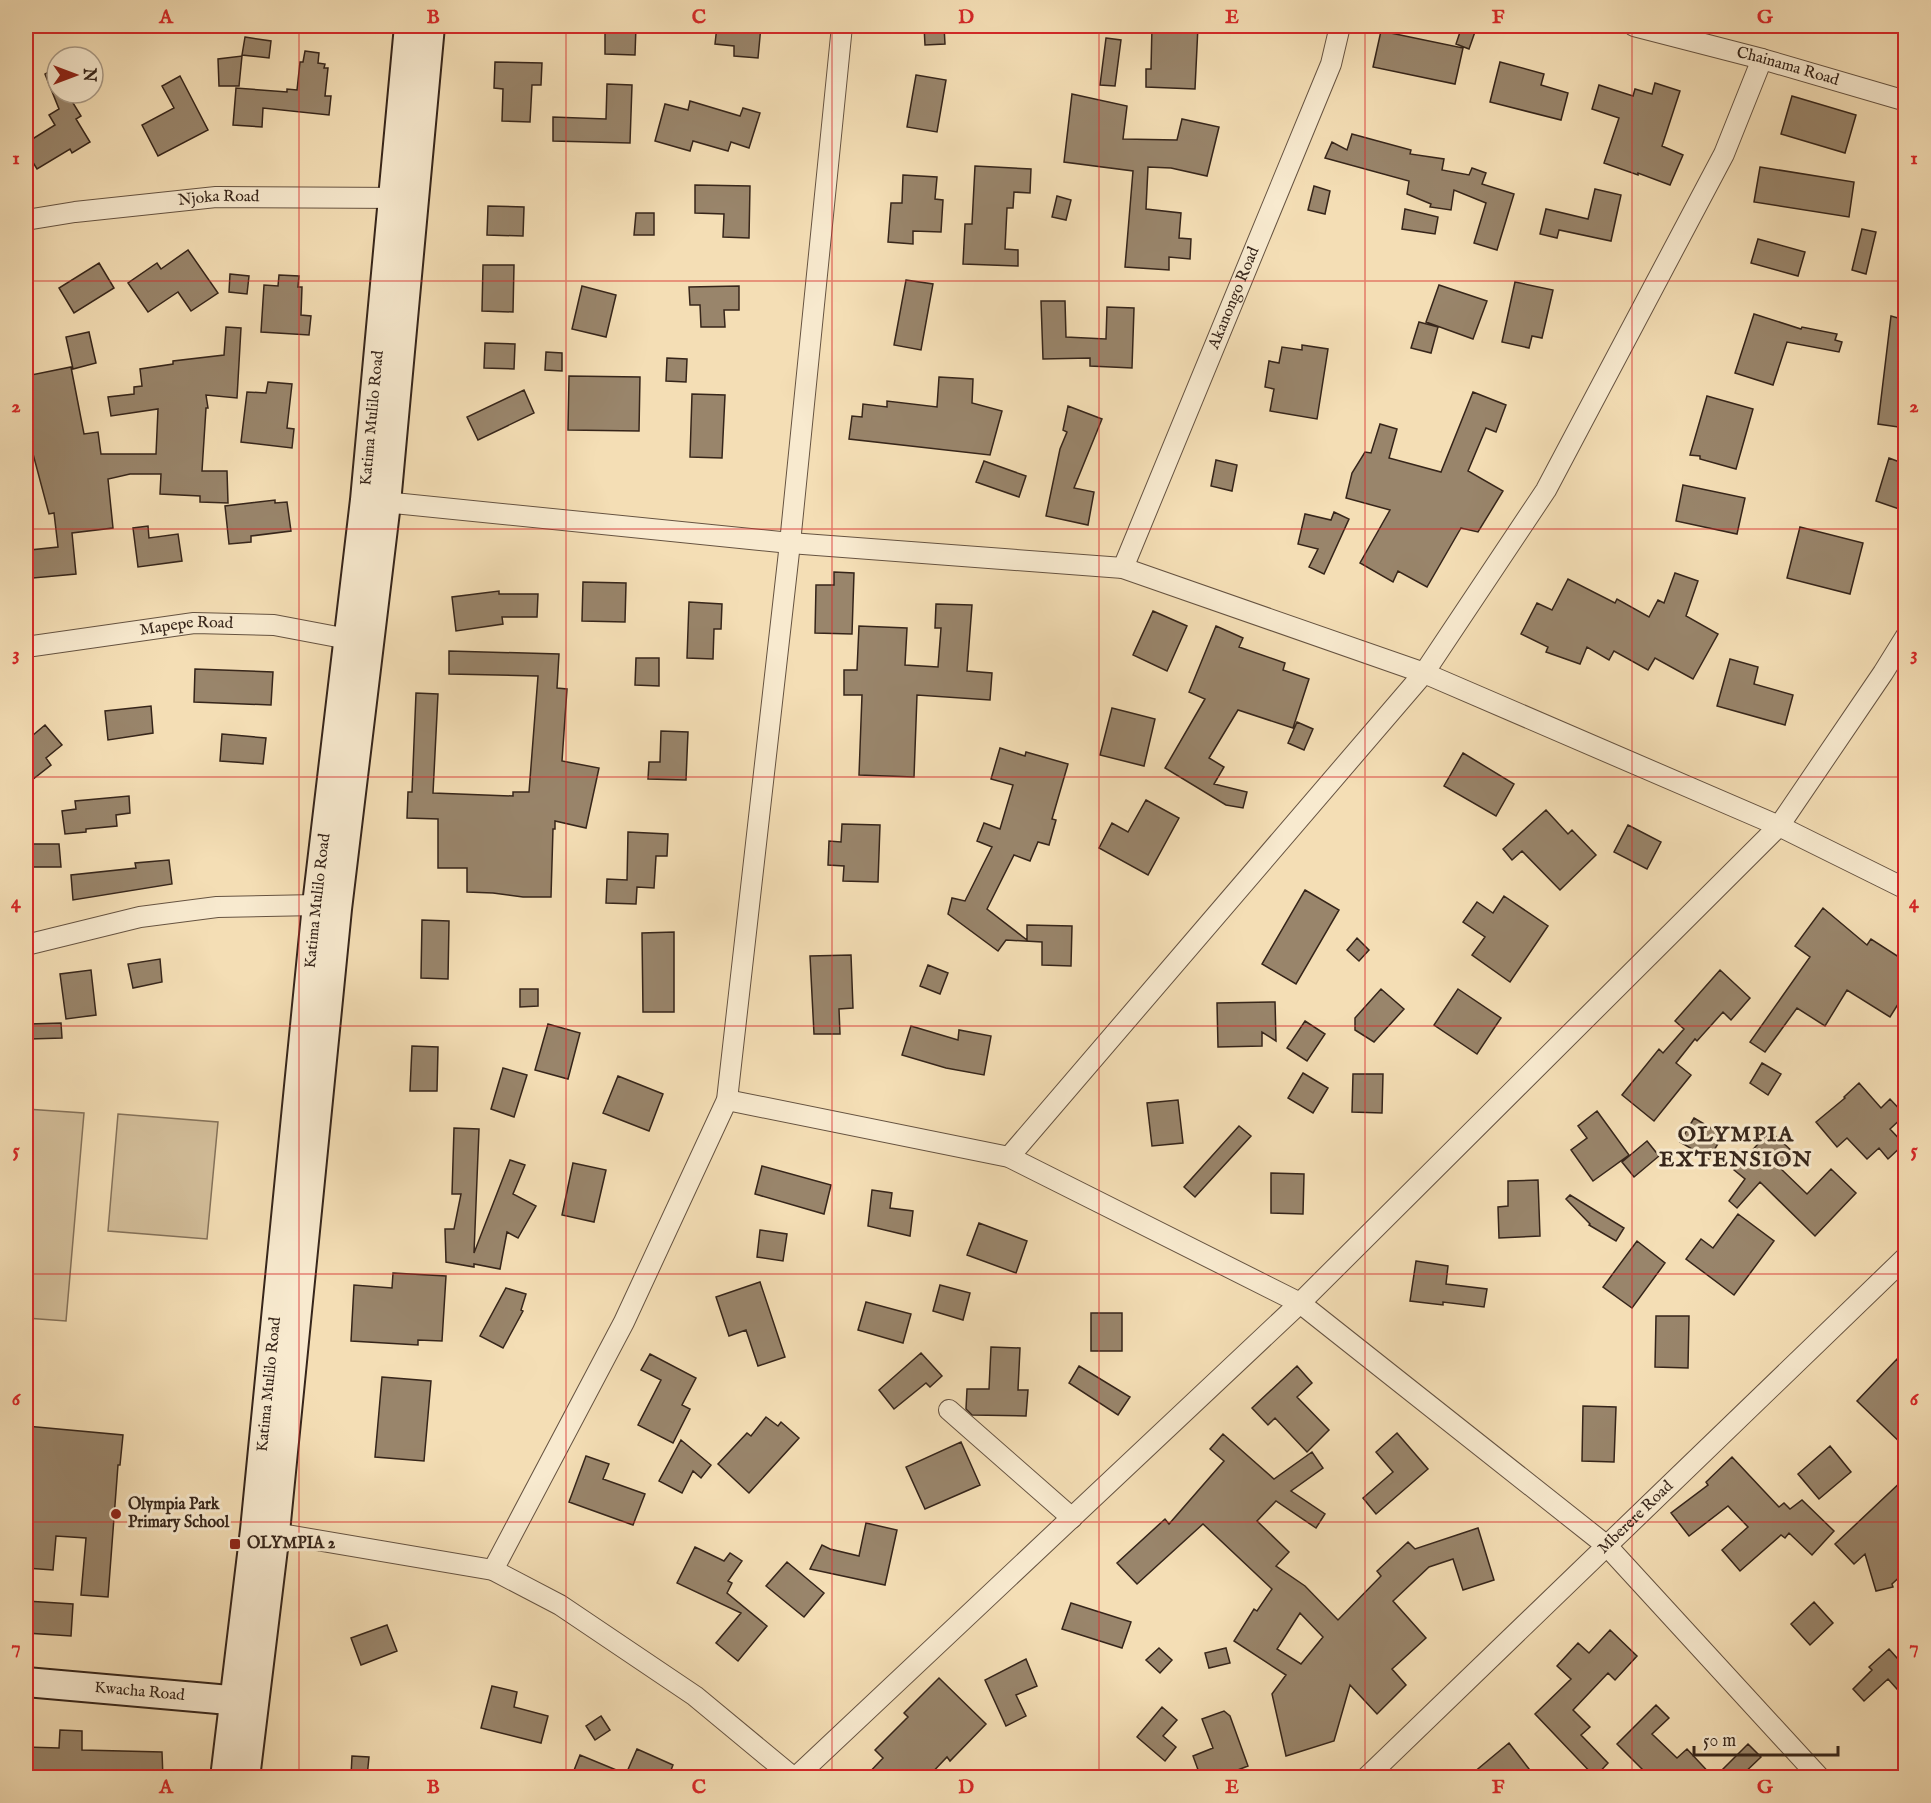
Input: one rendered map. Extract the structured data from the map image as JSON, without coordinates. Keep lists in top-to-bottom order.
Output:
{
  "streets": {
    "main road": ["Katima Mulilo Road", "Kwacha Road"],
    "street": [
      "Chainama Road",
      "Njoka Road",
      "Akanongo Road",
      "Mapepe Road",
      "Mberere Road"
    ]
  },
  "crossings": [
    ["Njoka Road", "Katima Mulilo Road"],
    ["Katima Mulilo Road", "Mapepe Road"],
    ["Katima Mulilo Road", "Kwacha Road"]
  ],
  "districts": ["OLYMPIA EXTENSION"],
  "places": {
    "other": ["Olympia Park Primary School"],
    "transit": ["OLYMPIA 2"]
  },
  "scale_bar": "50 m",
  "north": "right",
  "grid": {
    "columns": [
      "A",
      "B",
      "C",
      "D",
      "E",
      "F",
      "G"
    ],
    "rows": [
      "1",
      "2",
      "3",
      "4",
      "5",
      "6",
      "7"
    ]
  }
}
